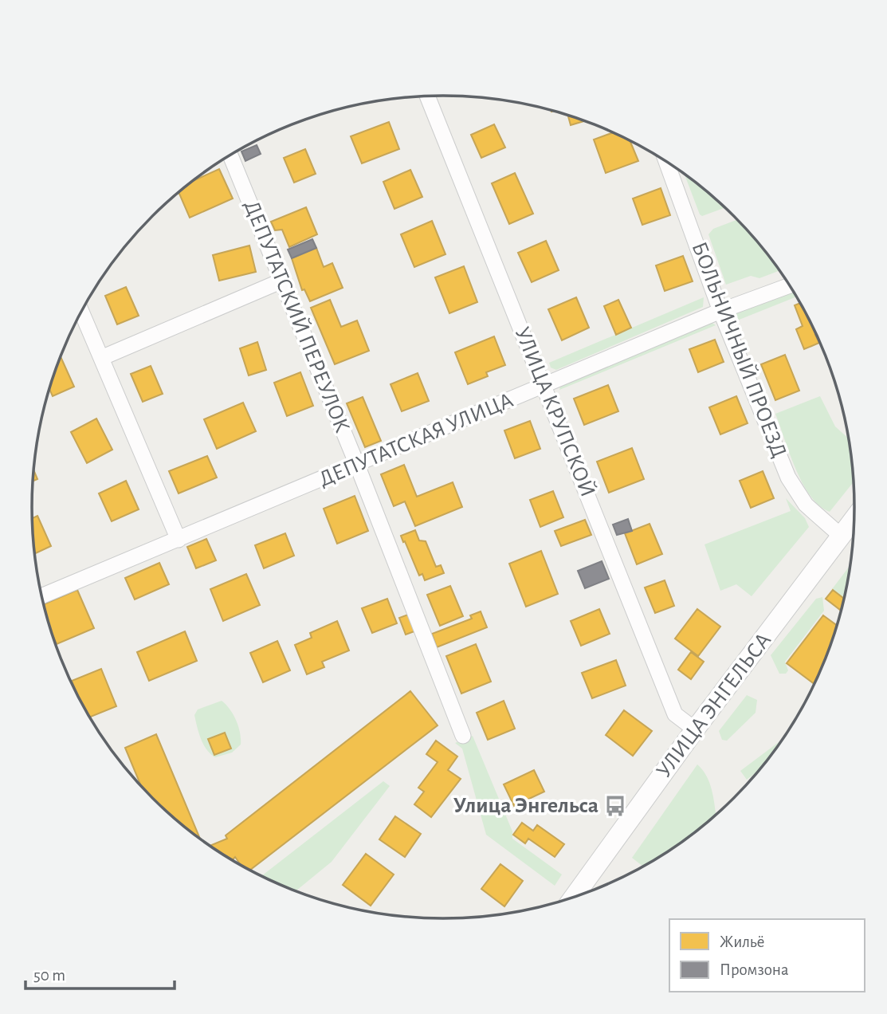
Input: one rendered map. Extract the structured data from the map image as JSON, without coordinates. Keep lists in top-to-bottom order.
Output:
{
  "streets": {
    "street": [
      "ДЕПУТАТСКИЙ ПЕРЕУЛОК",
      "БОЛЬНИЧНЫЙ ПРОЕЗД",
      "УЛИЦА КРУПСКОЙ",
      "ДЕПУТАТСКАЯ УЛИЦА",
      "УЛИЦА ЭНГЕЛЬСА"
    ]
  },
  "crossings": [
    ["ДЕПУТАТСКИЙ ПЕРЕУЛОК", "ДЕПУТАТСКАЯ УЛИЦА"],
    ["БОЛЬНИЧНЫЙ ПРОЕЗД", "ДЕПУТАТСКАЯ УЛИЦА"],
    ["БОЛЬНИЧНЫЙ ПРОЕЗД", "УЛИЦА ЭНГЕЛЬСА"],
    ["УЛИЦА КРУПСКОЙ", "ДЕПУТАТСКАЯ УЛИЦА"],
    ["УЛИЦА КРУПСКОЙ", "УЛИЦА ЭНГЕЛЬСА"]
  ],
  "places": {
    "bus stop": ["Улица Энгельса"]
  },
  "legend": ["Жильё", "Промзона"],
  "scale_bar": "50 m"
}
